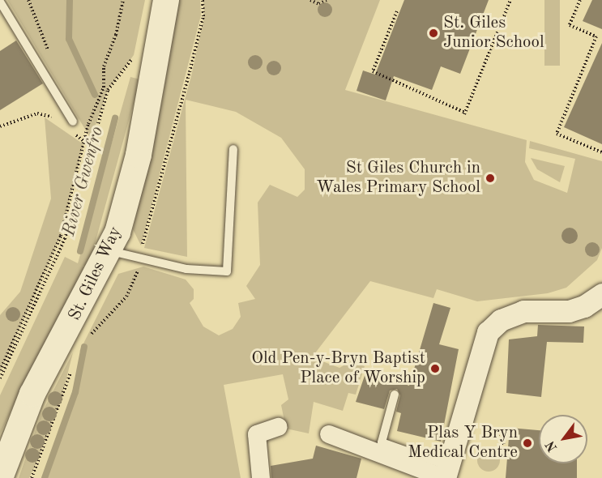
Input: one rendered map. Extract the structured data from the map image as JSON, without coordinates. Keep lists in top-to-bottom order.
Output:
{
  "streets": {
    "main road": ["St. Giles Way"]
  },
  "water": ["River Gwenfro"],
  "places": [
    "St. Giles Junior School",
    "St Giles Church in Wales Primary School",
    "Old Pen-y-Bryn Baptist Place of Worship",
    "Plas Y Bryn Medical Centre"
  ],
  "north": "bottom left"
}
